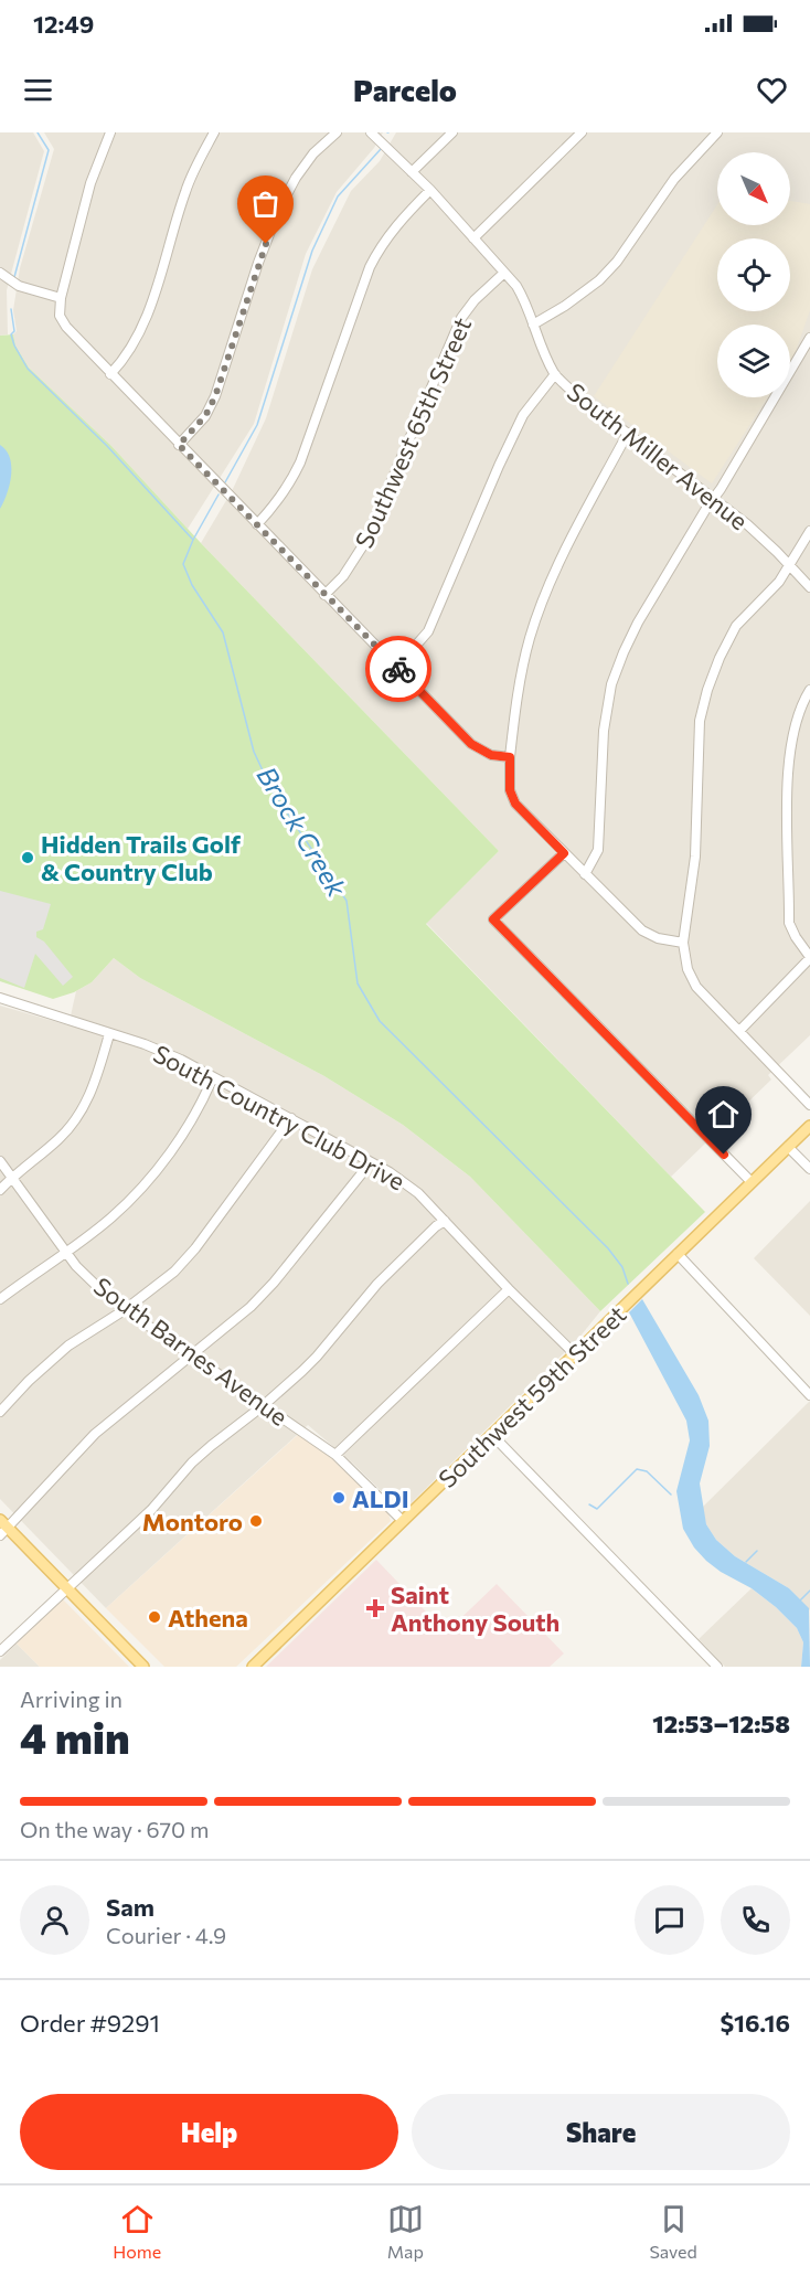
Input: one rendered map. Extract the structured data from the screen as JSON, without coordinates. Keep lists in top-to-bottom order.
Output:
{
  "streets": {
    "main road": ["Southwest 59th Street"],
    "street": [
      "Southwest 65th Street",
      "South Miller Avenue",
      "South Country Club Drive",
      "South Barnes Avenue"
    ]
  },
  "crossings": [
    ["Southwest 65th Street", "South Miller Avenue"],
    ["South Country Club Drive", "Southwest 59th Street"],
    ["South Barnes Avenue", "Southwest 59th Street"]
  ],
  "water": ["Brock Creek"],
  "places": {
    "other": [
      "Hidden Trails Golf & Country Club",
      "ALDI",
      "Montoro",
      "Athena"
    ],
    "health": ["Saint Anthony South"]
  },
  "north": "bottom right",
  "page": {
    "status": "12:49",
    "header": "Parcelo",
    "heading": ["4 min", "Arriving in", "12:53–12:58"],
    "panel": [
      "Sam",
      "Courier · 4.9",
      "Order #9291",
      "$16.16"
    ],
    "bar": "On the way · 670 m",
    "buttons": ["Help", "Share"],
    "tabs": ["Home", "Map", "Saved"]
  }
}
